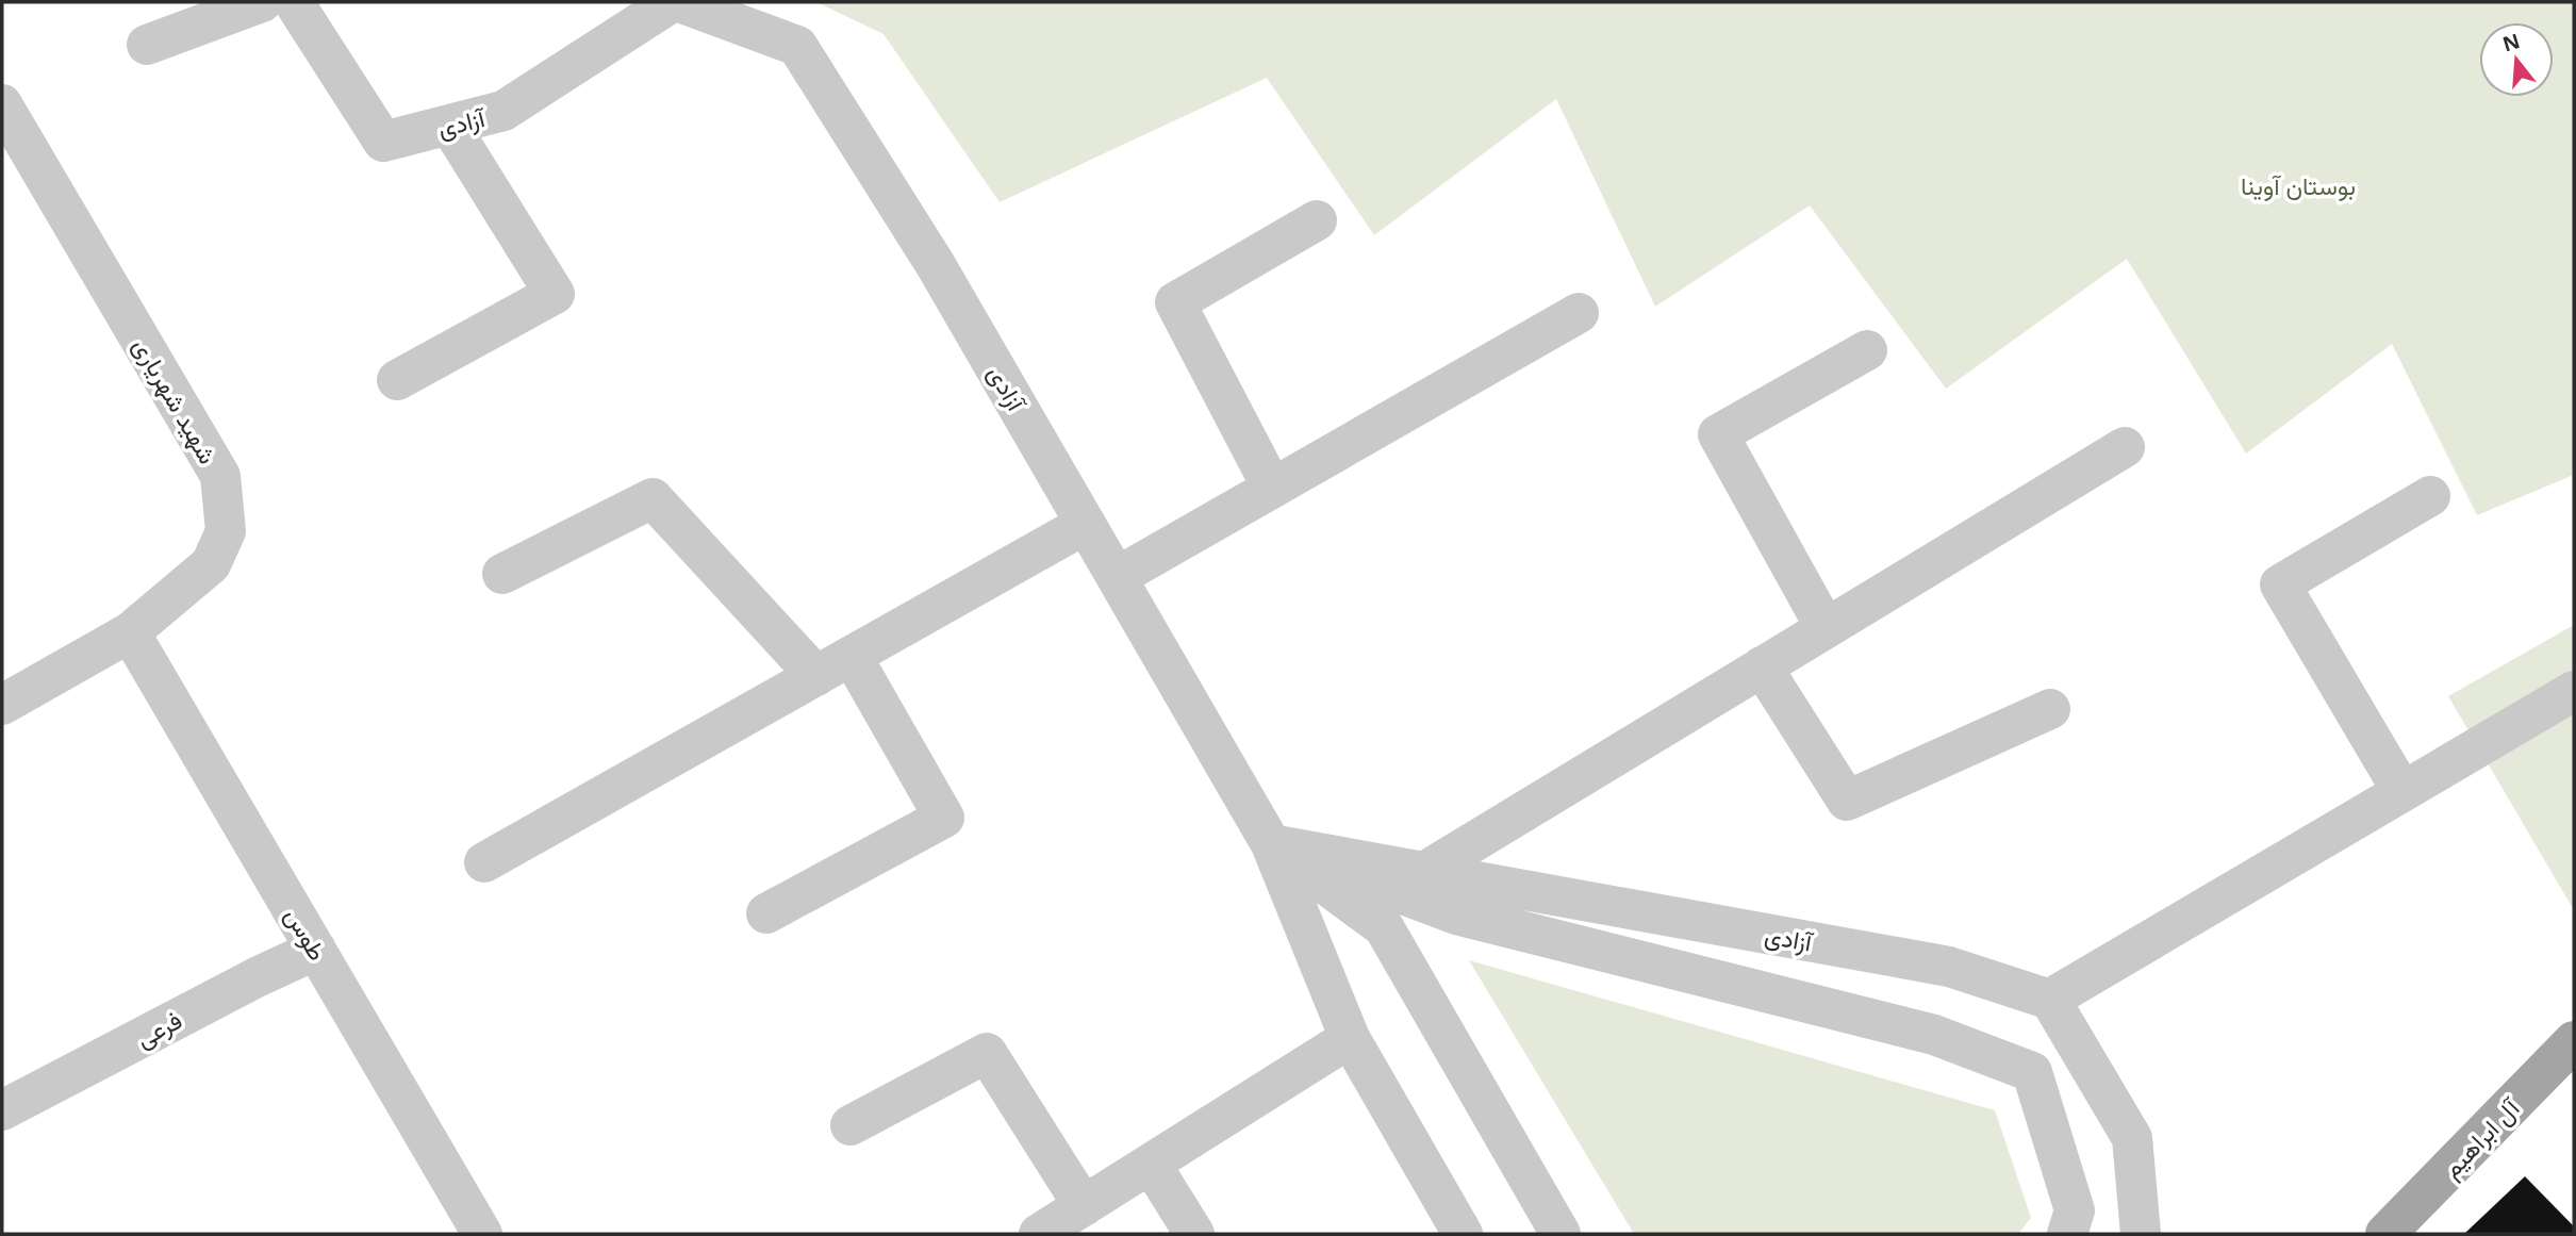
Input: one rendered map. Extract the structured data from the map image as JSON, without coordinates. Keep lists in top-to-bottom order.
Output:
{
  "streets": {
    "main road": ["آل ابراهیم"],
    "street": [
      "آزادی",
      "شهید شهریاری",
      "طوس",
      "فرعی"
    ]
  },
  "crossings": [
    ["شهید شهریاری", "طوس"],
    ["طوس", "فرعی"]
  ],
  "parks": ["بوستان آوینا"],
  "north": "top"
}
